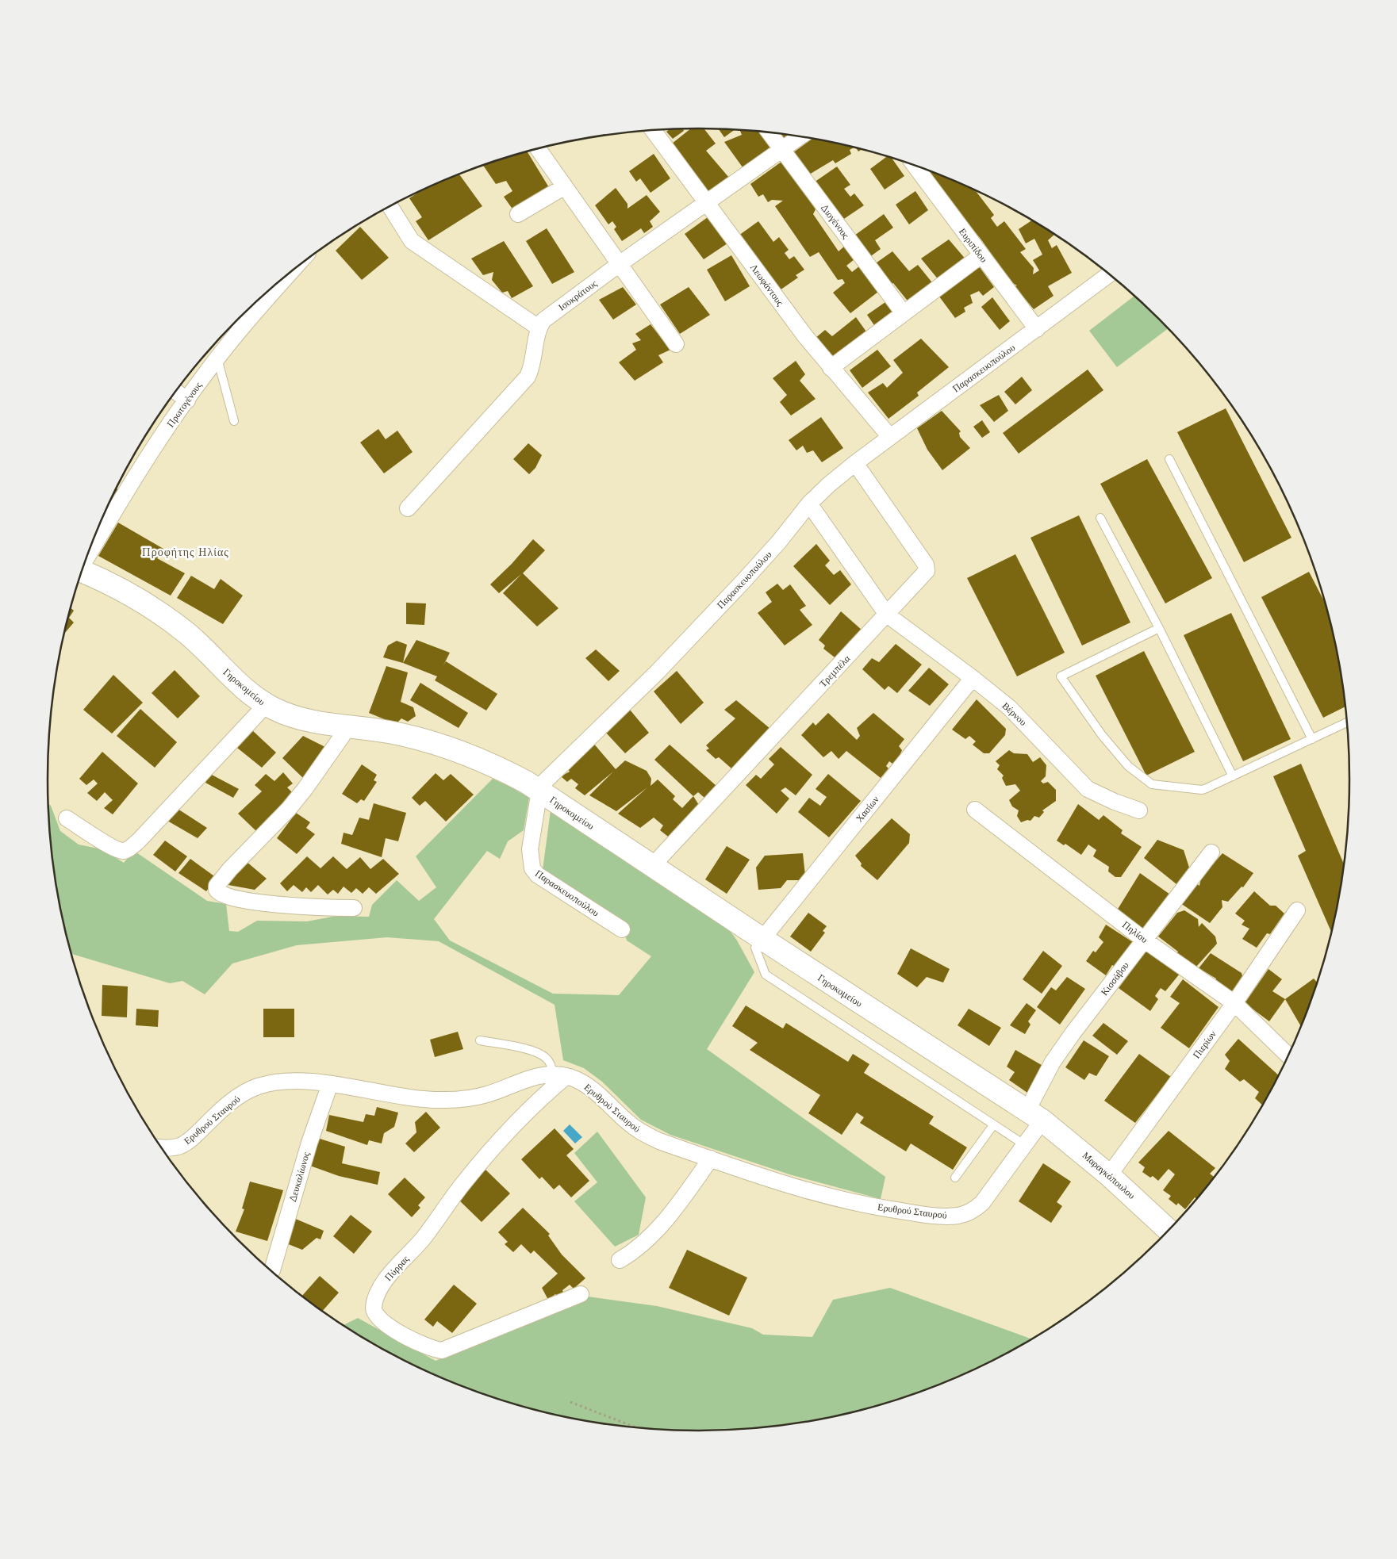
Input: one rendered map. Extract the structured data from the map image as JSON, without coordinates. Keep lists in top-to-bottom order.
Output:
{
  "streets": {
    "main road": ["Γηροκομείου", "Μαραγκόπουλου"],
    "street": [
      "Διογένους",
      "Ευριπίδου",
      "Λεωφάντους",
      "Ισοκράτους",
      "Παρασκευοπούλου",
      "Πρωτογένους",
      "Τρεμπέλα",
      "Βέρνου",
      "Χασίων",
      "Πηλίου",
      "Κισσάβου",
      "Πιερίων",
      "Ερυθρού Σταυρού",
      "Δευκαλίωνος",
      "Πύρρας"
    ]
  },
  "crossings": [
    ["Διογένους", "Ισοκράτους"],
    ["Ευριπίδου", "Παρασκευοπούλου"],
    ["Λεωφάντους", "Ισοκράτους"],
    ["Λεωφάντους", "Παρασκευοπούλου"],
    ["Παρασκευοπούλου", "Τρεμπέλα"],
    ["Παρασκευοπούλου", "Γηροκομείου"],
    ["Παρασκευοπούλου", "Βέρνου"],
    ["Τρεμπέλα", "Γηροκομείου"],
    ["Τρεμπέλα", "Βέρνου"],
    ["Γηροκομείου", "Χασίων"],
    ["Γηροκομείου", "Κισσάβου"],
    ["Γηροκομείου", "Ερυθρού Σταυρού"],
    ["Γηροκομείου", "Μαραγκόπουλου"],
    ["Βέρνου", "Χασίων"],
    ["Πηλίου", "Κισσάβου"],
    ["Πηλίου", "Πιερίων"],
    ["Κισσάβου", "Ερυθρού Σταυρού"],
    ["Κισσάβου", "Μαραγκόπουλου"],
    ["Πιερίων", "Μαραγκόπουλου"],
    ["Ερυθρού Σταυρού", "Μαραγκόπουλου"],
    ["Ερυθρού Σταυρού", "Δευκαλίωνος"],
    ["Ερυθρού Σταυρού", "Πύρρας"]
  ],
  "districts": ["Προφήτης Ηλίας"]
}
